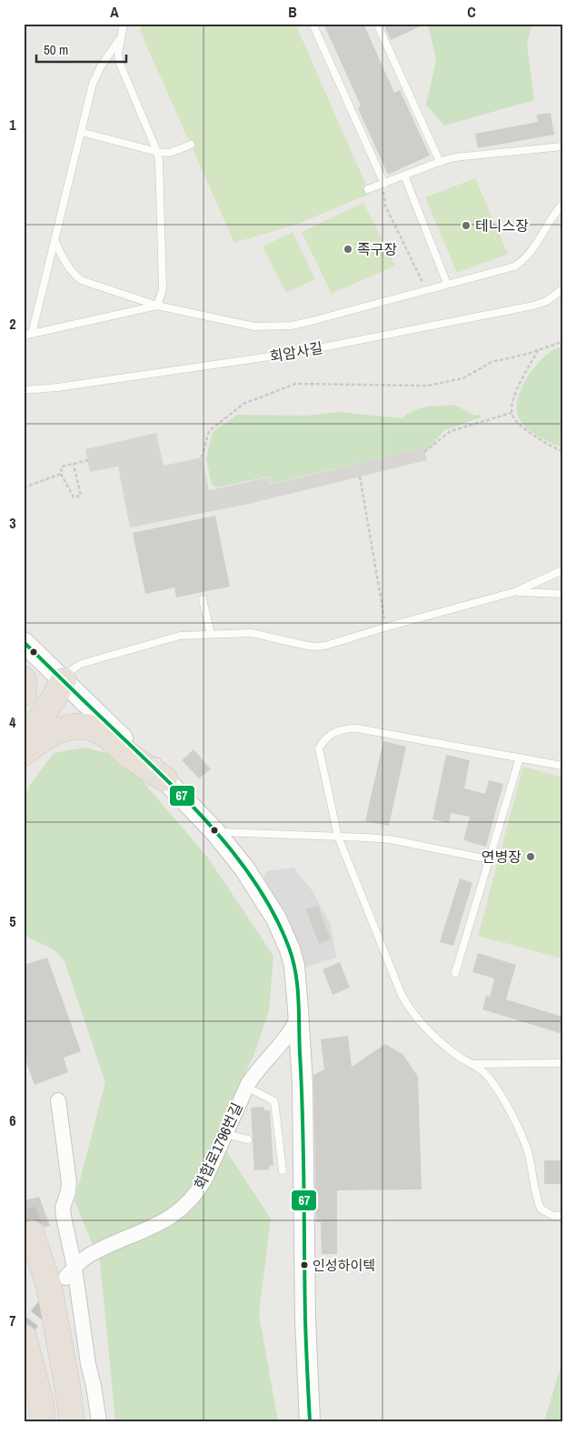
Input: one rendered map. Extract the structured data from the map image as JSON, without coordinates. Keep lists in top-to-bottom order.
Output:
{
  "streets": {
    "street": ["화합로1796번길"],
    "lane": ["회암사길"]
  },
  "places": [
    "테니스장",
    "족구장",
    "연병장",
    "인성하이텍"
  ],
  "lines": ["transit line 67"],
  "scale_bar": "50 m",
  "grid": {
    "columns": ["A", "B", "C"],
    "rows": [
      "1",
      "2",
      "3",
      "4",
      "5",
      "6",
      "7"
    ]
  }
}
